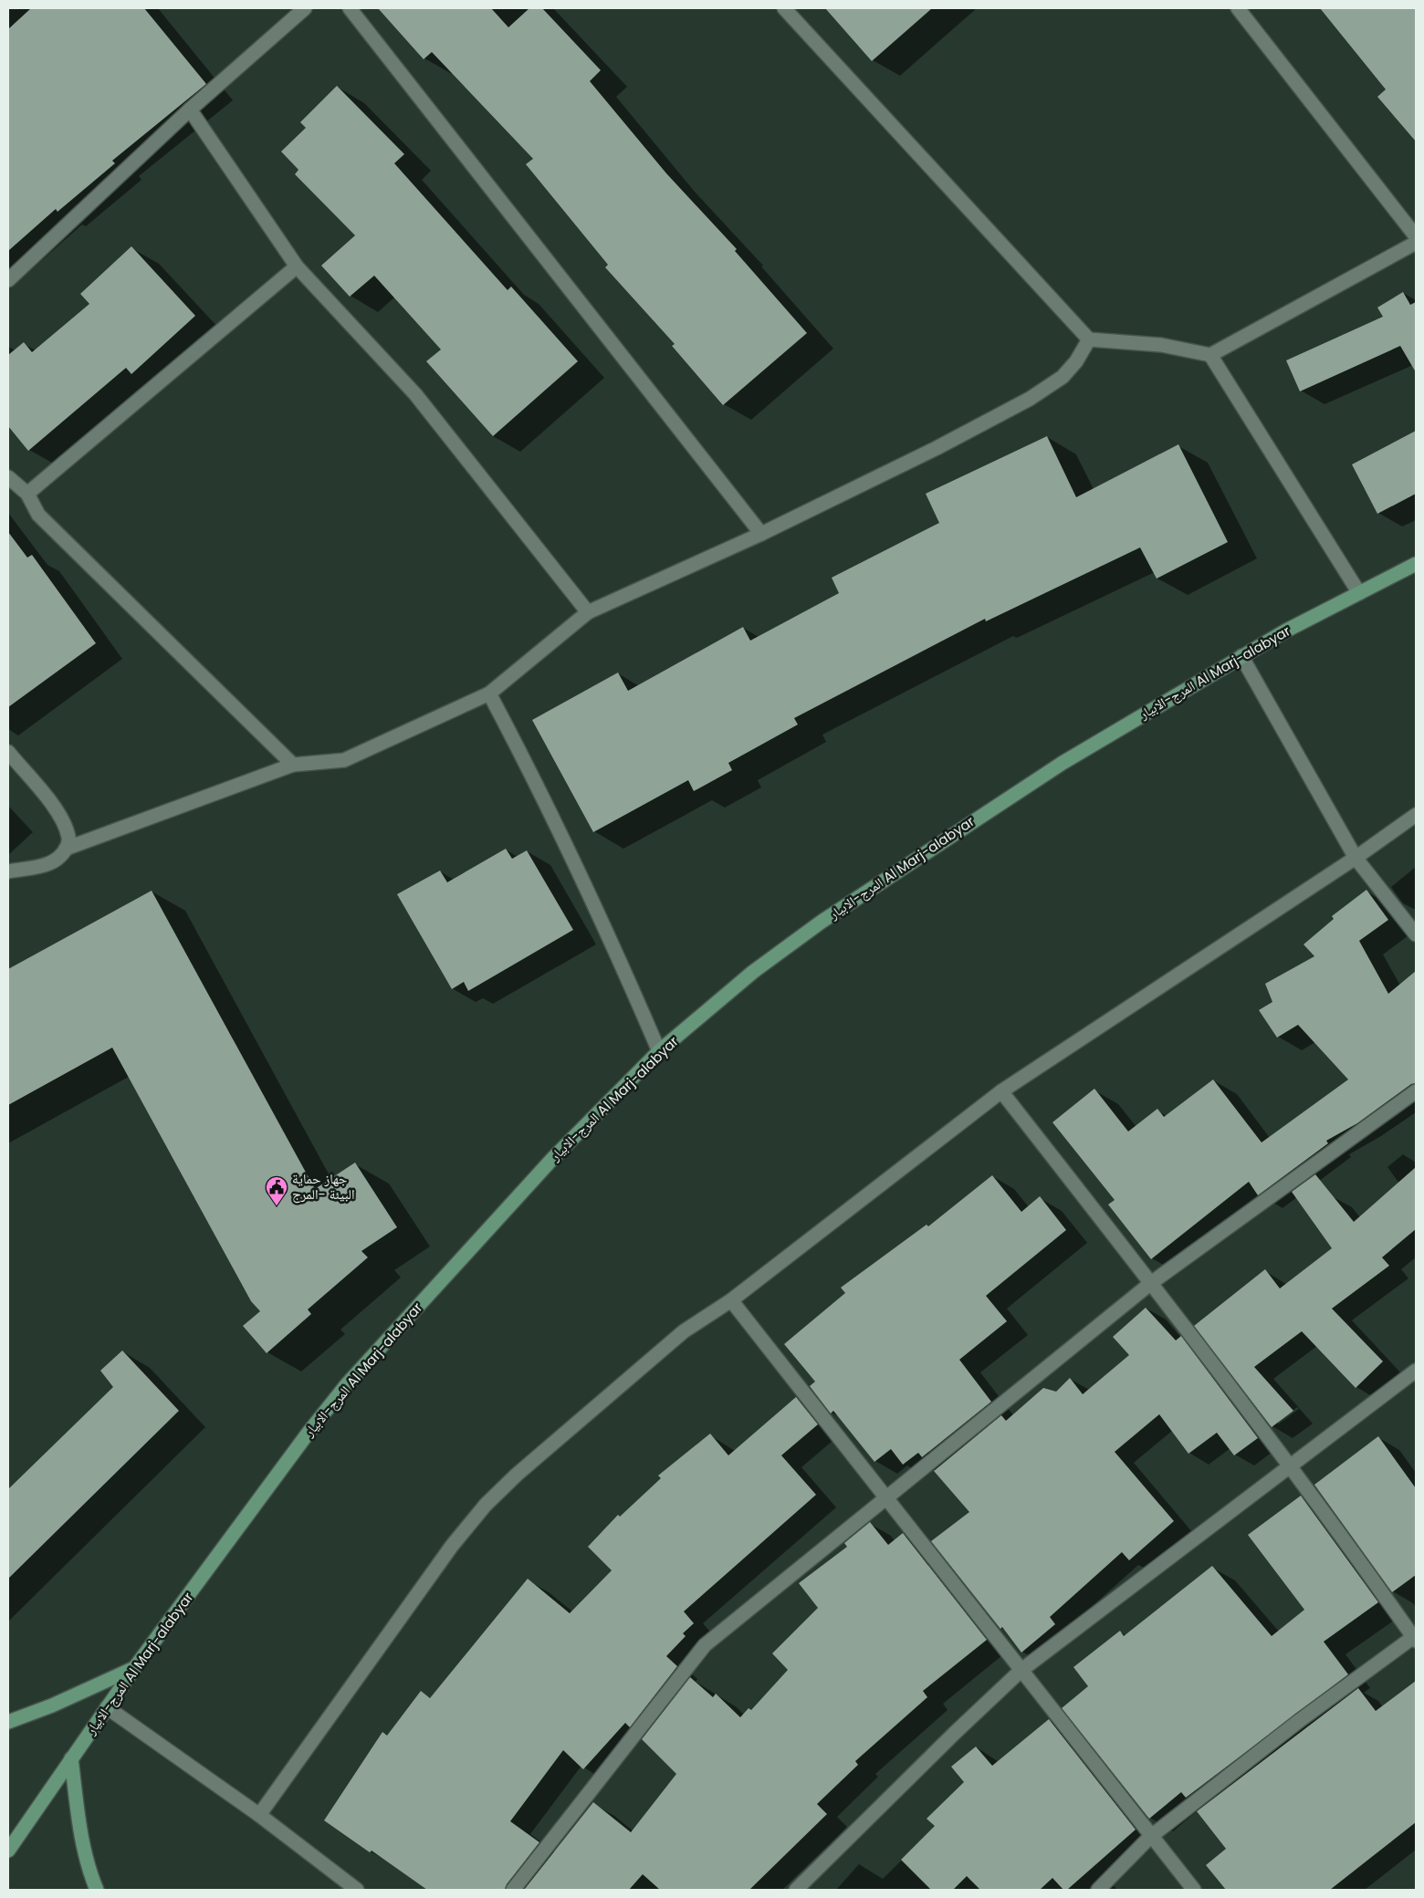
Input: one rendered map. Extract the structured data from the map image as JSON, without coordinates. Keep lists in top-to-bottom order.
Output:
{
  "streets": {
    "main road": ["المرج-الابيار Al Marj-alabyar"]
  },
  "places": {
    "public building": ["جهاز حماية البيئة -المرج"]
  }
}
